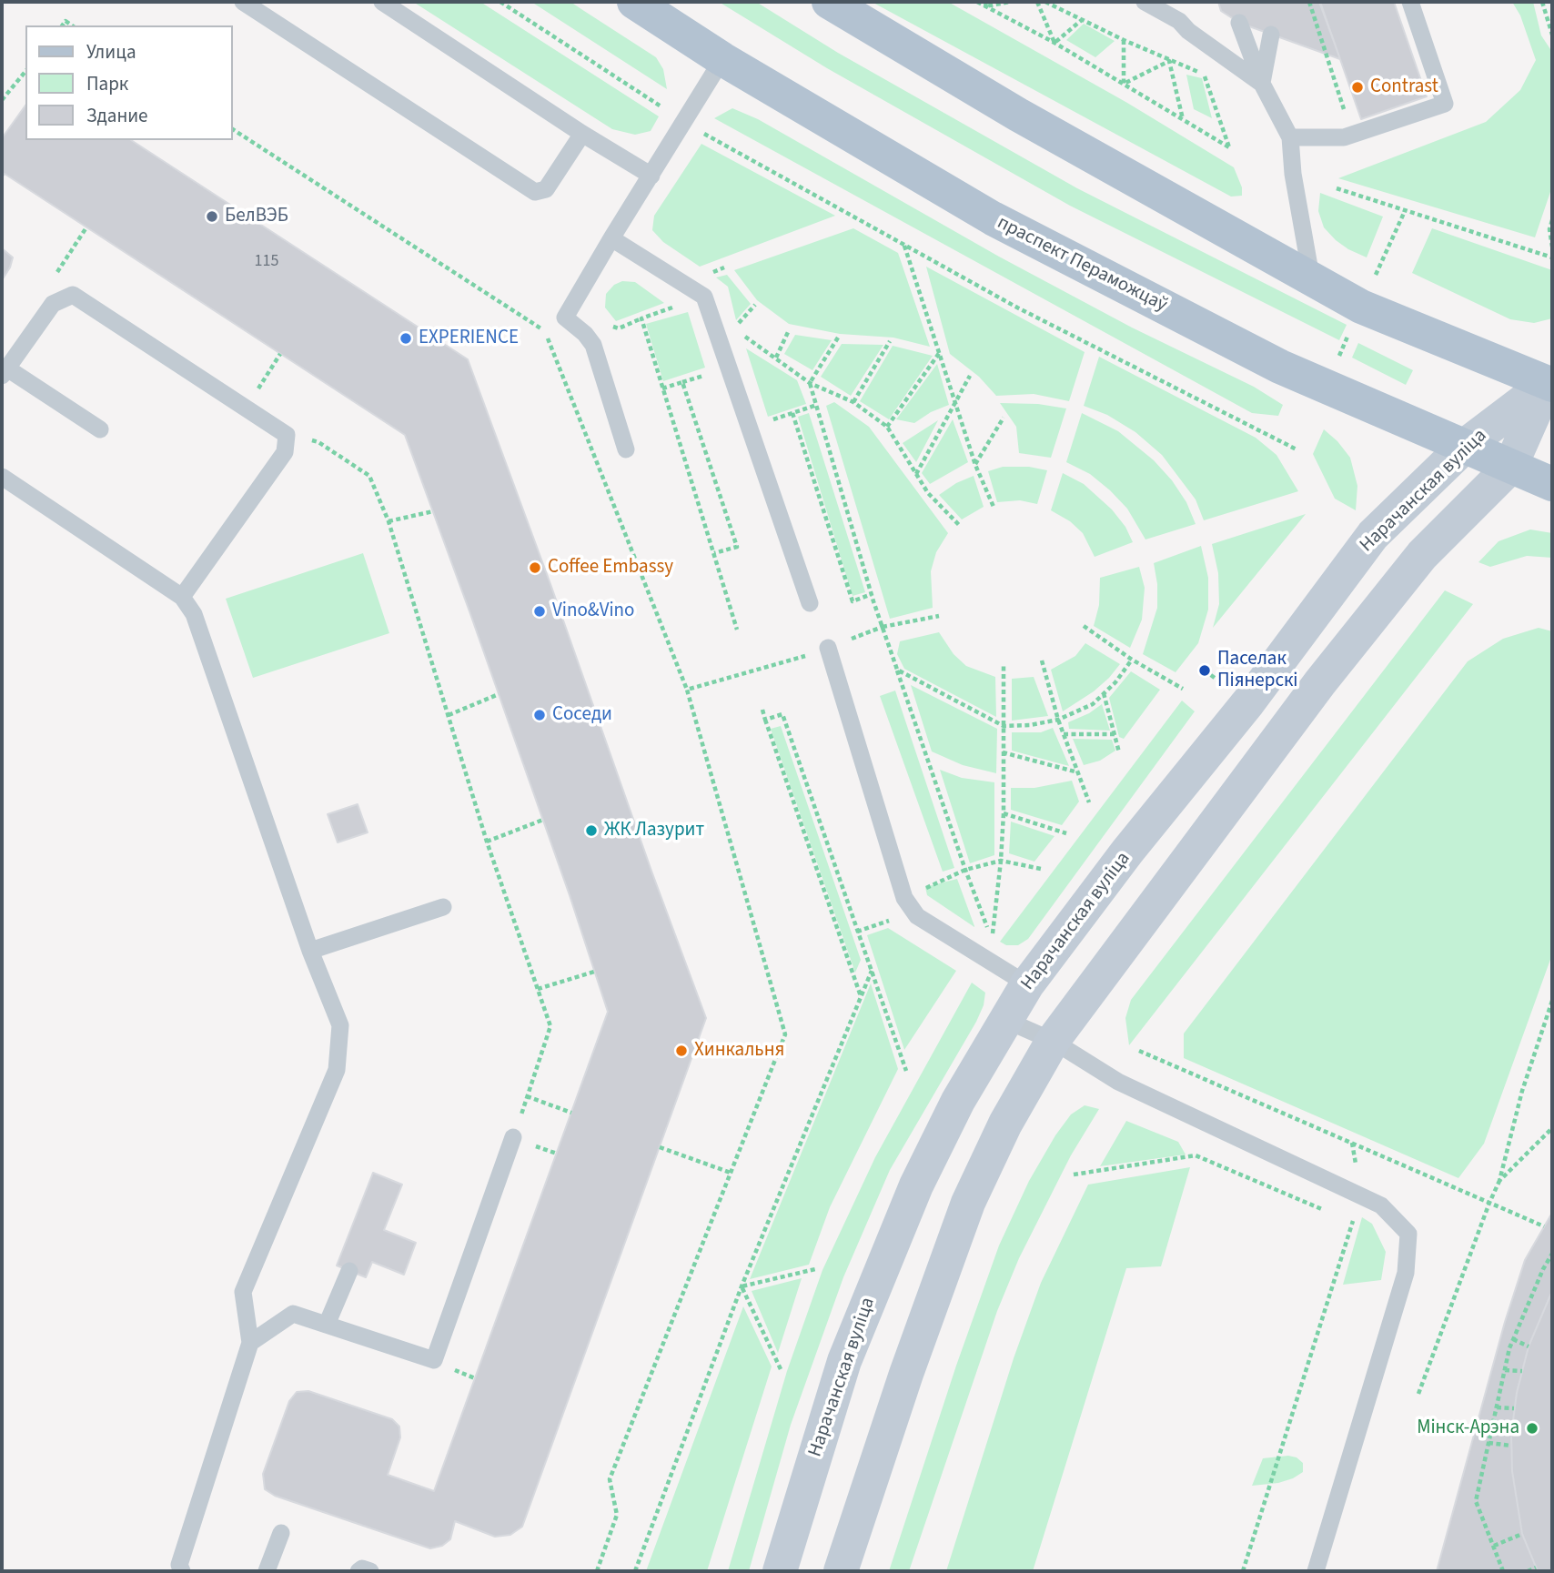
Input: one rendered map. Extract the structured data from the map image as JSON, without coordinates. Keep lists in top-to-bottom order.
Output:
{
  "streets": {
    "main road": ["праспект Пераможцаў", "Нарачанская вуліца"]
  },
  "crossings": [
    ["праспект Пераможцаў", "Нарачанская вуліца"]
  ],
  "places": [
    "Contrast",
    "БелВЭБ",
    "EXPERIENCE",
    "Coffee Embassy",
    "Vino&Vino",
    "Паселак Піянерскі",
    "Соседи",
    "ЖК Лазурит",
    "Хинкальня",
    "Мінск-Арэна"
  ],
  "house_numbers": ["115"],
  "legend": ["Улица", "Парк", "Здание"]
}
